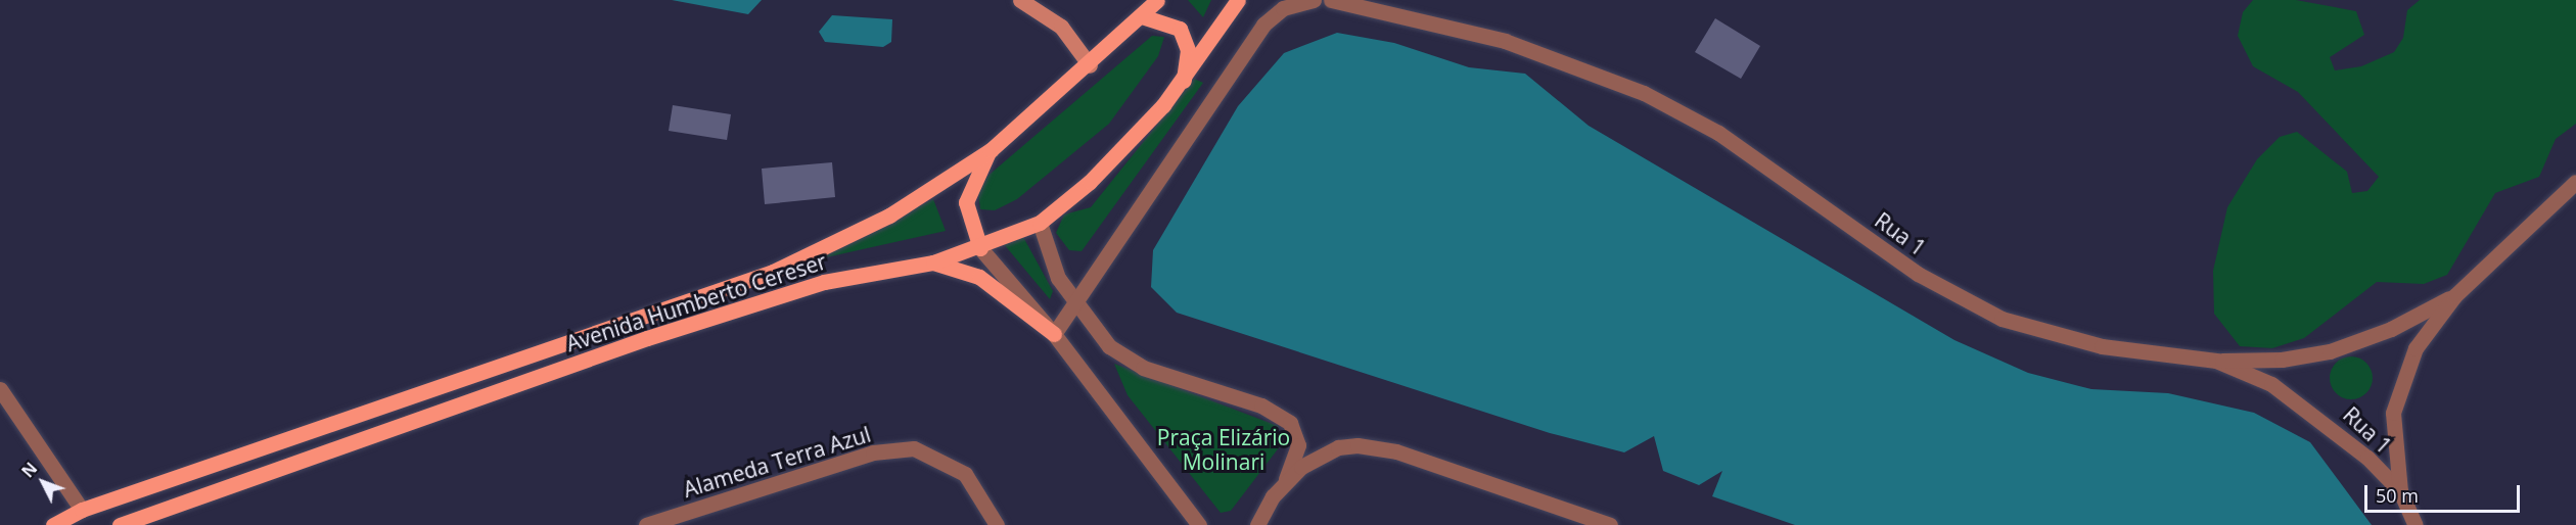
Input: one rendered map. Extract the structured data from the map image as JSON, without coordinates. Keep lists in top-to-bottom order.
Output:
{
  "streets": {
    "main road": ["Avenida Humberto Cereser"],
    "street": ["Rua 1", "Alameda Terra Azul"]
  },
  "parks": ["Praça Elizário Molinari"],
  "scale_bar": "50 m",
  "north": "top left"
}
